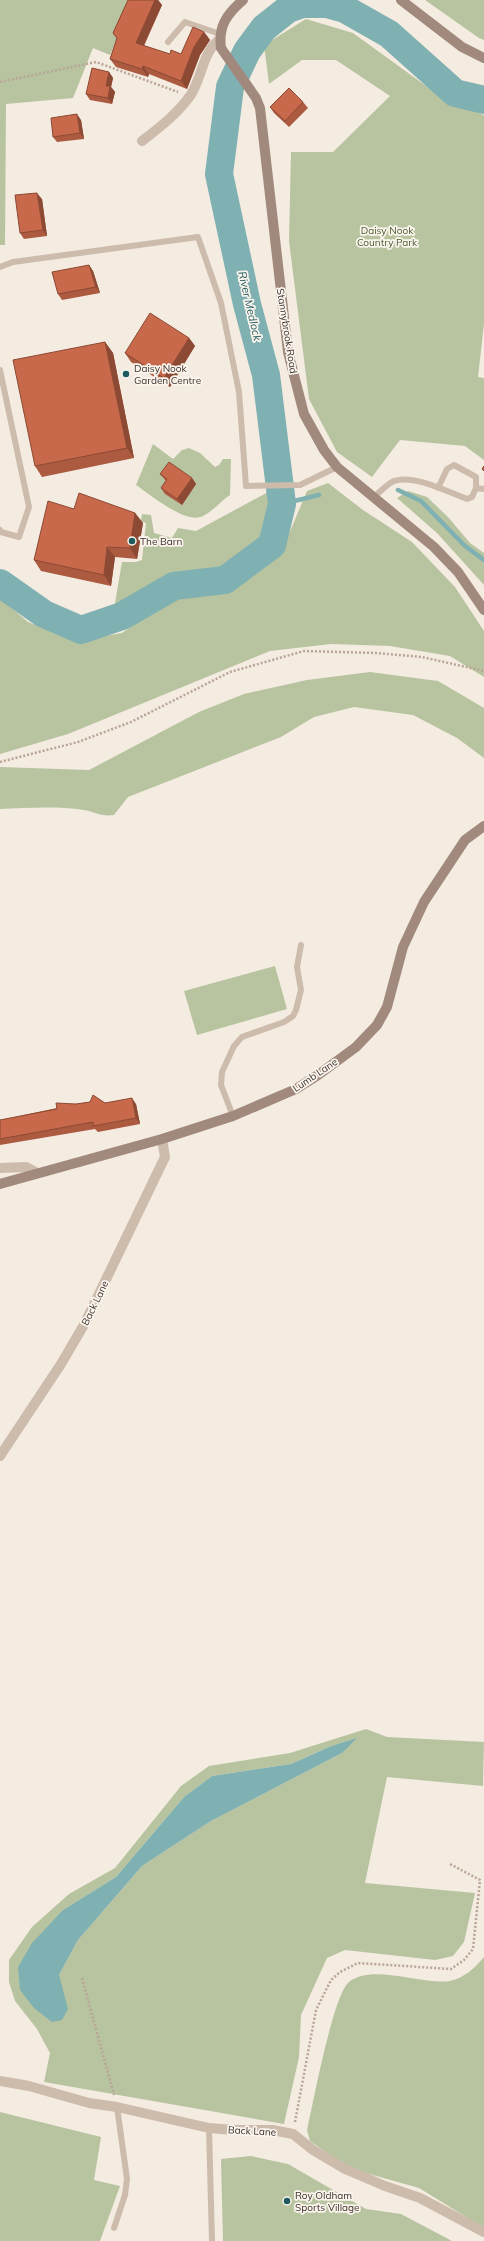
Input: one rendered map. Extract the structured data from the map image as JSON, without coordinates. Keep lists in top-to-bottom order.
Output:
{
  "streets": {
    "street": ["Stannybrook Road", "Lumb Lane", "Back Lane"]
  },
  "crossings": [
    ["Lumb Lane", "Back Lane"]
  ],
  "water": ["River Medlock"],
  "parks": ["Daisy Nook Country Park"],
  "places": ["Daisy Nook Garden Centre", "The Barn", "Roy Oldham Sports Village"]
}
